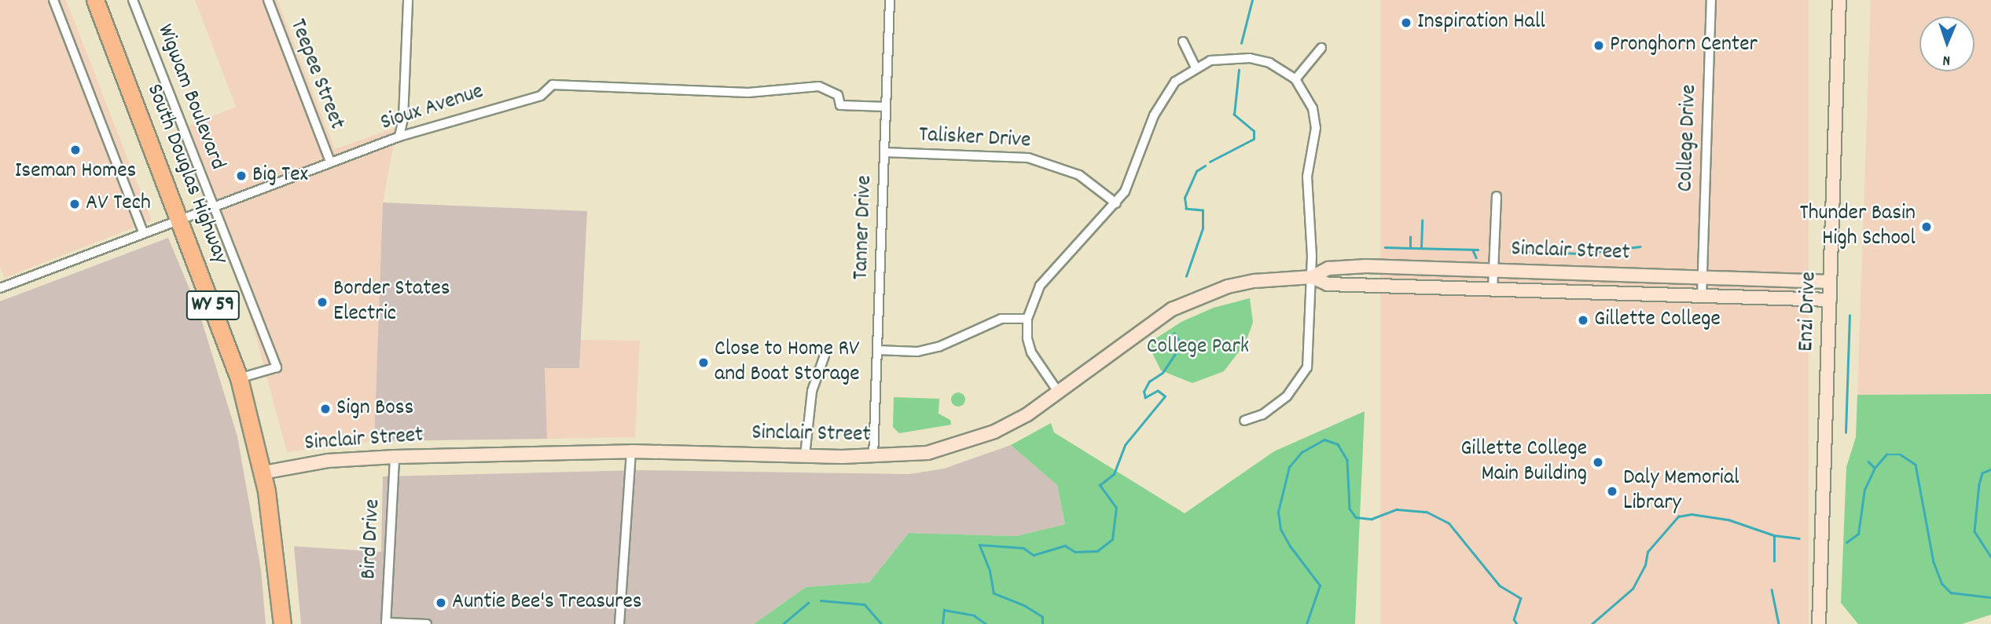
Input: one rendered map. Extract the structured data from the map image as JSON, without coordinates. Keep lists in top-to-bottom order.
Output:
{
  "streets": {
    "highway": ["South Douglas Highway", "WY 59"],
    "street": [
      "Teepee Street",
      "Wigwam Boulevard",
      "Sioux Avenue",
      "College Drive",
      "Talisker Drive",
      "Tanner Drive",
      "Sinclair Street",
      "Enzi Drive",
      "Bird Drive"
    ]
  },
  "crossings": [
    ["Teepee Street", "Sioux Avenue"],
    ["Wigwam Boulevard", "Sioux Avenue"],
    ["Wigwam Boulevard", "South Douglas Highway"],
    ["Sioux Avenue", "South Douglas Highway"],
    ["Sioux Avenue", "Tanner Drive"],
    ["College Drive", "Sinclair Street"],
    ["Talisker Drive", "Tanner Drive"],
    ["South Douglas Highway", "Sinclair Street"],
    ["Tanner Drive", "Sinclair Street"],
    ["Sinclair Street", "Enzi Drive"],
    ["Sinclair Street", "Bird Drive"]
  ],
  "parks": ["College Park"],
  "places": [
    "Inspiration Hall",
    "Pronghorn Center",
    "Iseman Homes",
    "Big Tex",
    "AV Tech",
    "Thunder Basin High School",
    "Border States Electric",
    "Gillette College",
    "Close to Home RV and Boat Storage",
    "Sign Boss",
    "Gillette College Main Building",
    "Daly Memorial Library",
    "Auntie Bee's Treasures"
  ],
  "north": "bottom"
}
